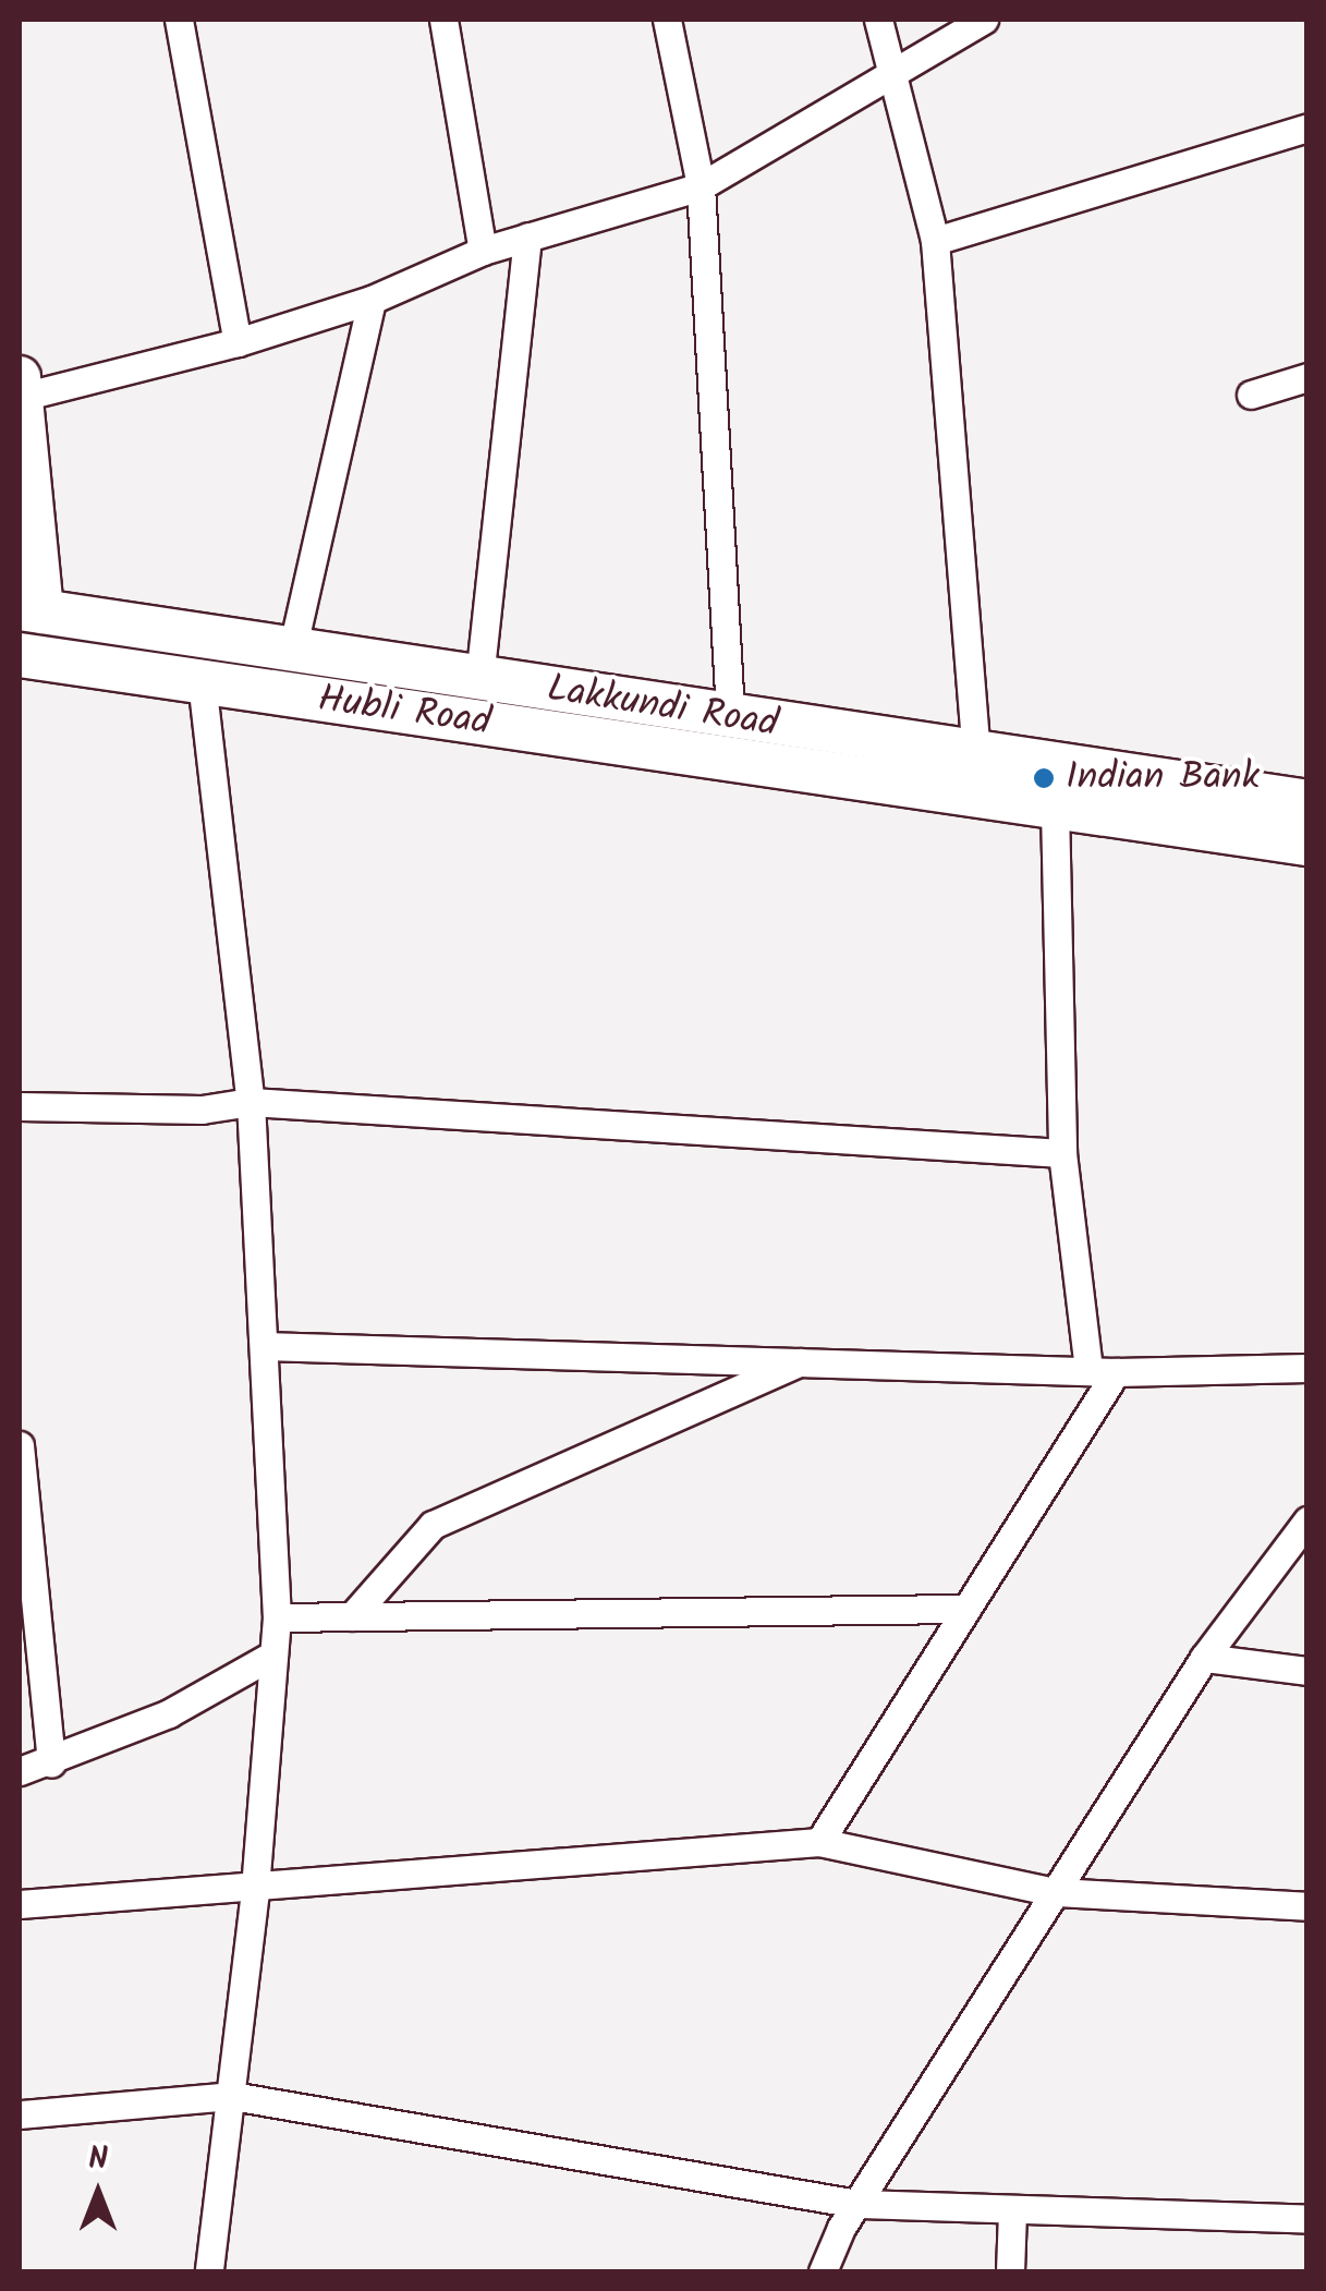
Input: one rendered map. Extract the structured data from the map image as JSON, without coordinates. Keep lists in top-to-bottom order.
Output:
{
  "streets": {
    "main road": ["Lakkundi Road", "Hubli Road"]
  },
  "places": ["Indian Bank"],
  "north": "top"
}
